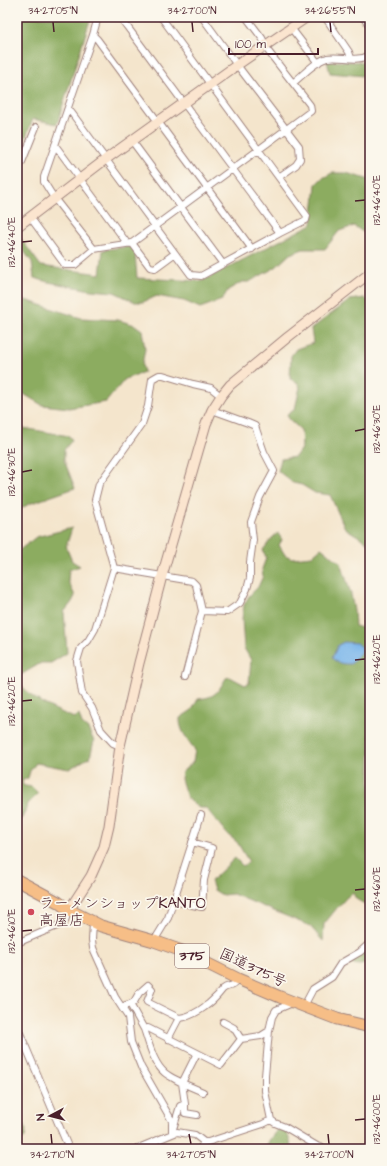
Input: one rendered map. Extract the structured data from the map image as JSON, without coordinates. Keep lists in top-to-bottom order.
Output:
{
  "streets": {
    "highway": ["375", "国道375号"]
  },
  "places": ["ラーメンショップKANTO 高屋店"],
  "scale_bar": "100 m",
  "north": "left",
  "coordinates": [
    "34°27'05\"N",
    "34°27'00\"N",
    "34°26'55\"N",
    "132°46'40\"E",
    "132°46'30\"E",
    "132°46'20\"E",
    "132°46'10\"E",
    "132°46'00\"E",
    "34°27'10\"N"
  ]
}
